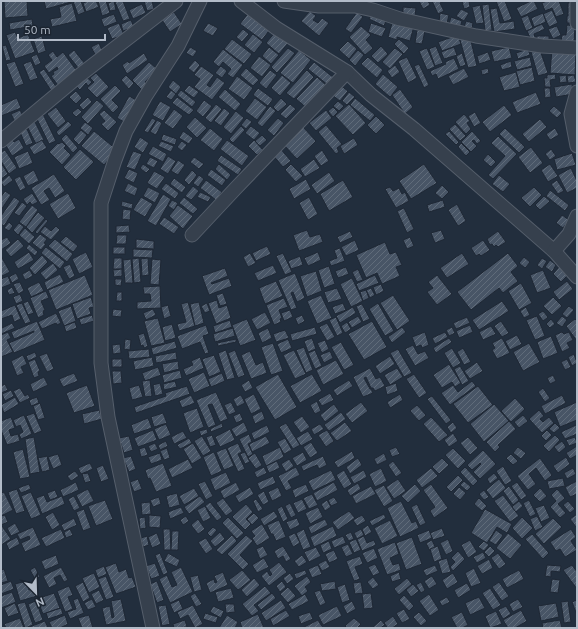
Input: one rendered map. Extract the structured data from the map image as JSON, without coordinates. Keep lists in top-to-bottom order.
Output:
{
  "scale_bar": "50 m",
  "north": "bottom right"
}
